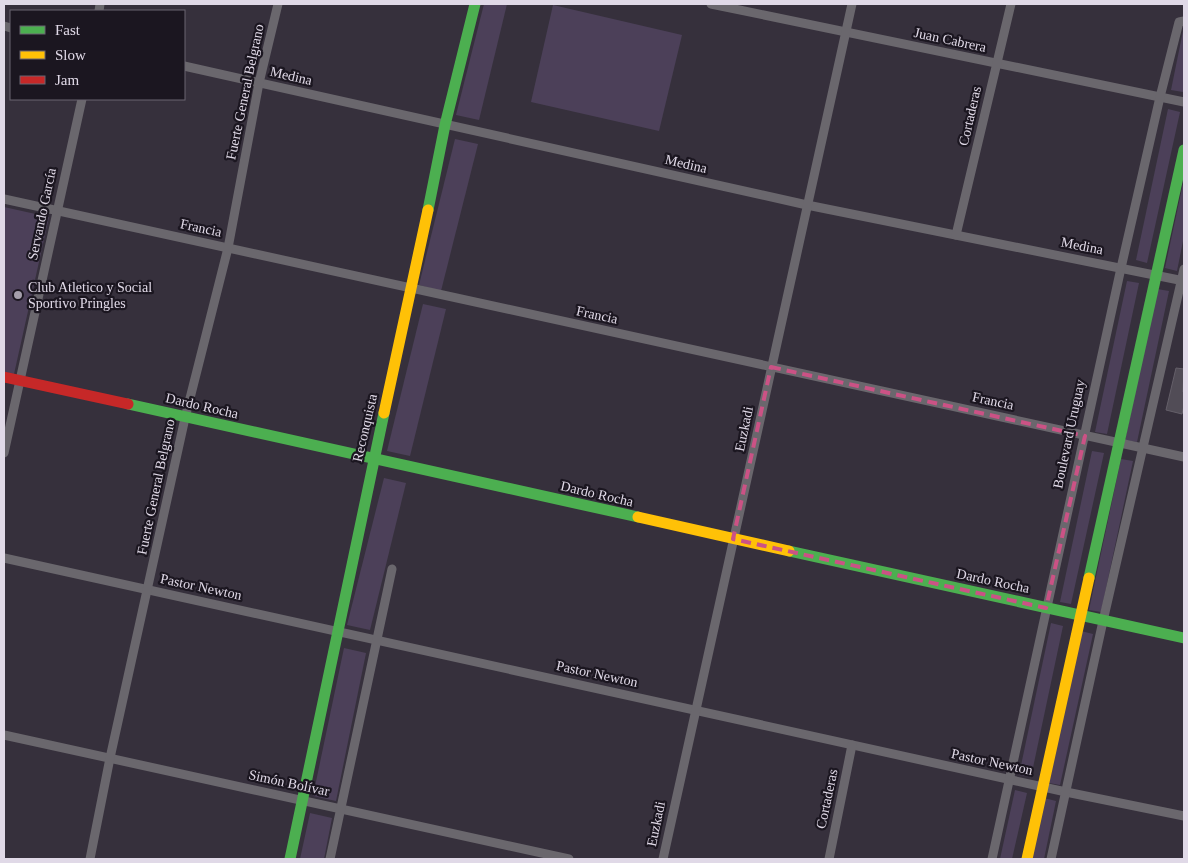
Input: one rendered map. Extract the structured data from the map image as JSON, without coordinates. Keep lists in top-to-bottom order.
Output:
{
  "streets": {
    "street": [
      "Juan Cabrera",
      "Medina",
      "Fuerte General Belgrano",
      "Cortaderas",
      "Servando García",
      "Francia",
      "Dardo Rocha",
      "Reconquista",
      "Euzkadi",
      "Boulevard Uruguay",
      "Pastor Newton",
      "Simón Bolívar"
    ]
  },
  "crossings": [
    ["Juan Cabrera", "Cortaderas"],
    ["Juan Cabrera", "Euzkadi"],
    ["Juan Cabrera", "Boulevard Uruguay"],
    ["Medina", "Fuerte General Belgrano"],
    ["Medina", "Cortaderas"],
    ["Medina", "Reconquista"],
    ["Medina", "Euzkadi"],
    ["Medina", "Boulevard Uruguay"],
    ["Fuerte General Belgrano", "Francia"],
    ["Fuerte General Belgrano", "Dardo Rocha"],
    ["Fuerte General Belgrano", "Pastor Newton"],
    ["Fuerte General Belgrano", "Simón Bolívar"],
    ["Cortaderas", "Pastor Newton"],
    ["Servando García", "Francia"],
    ["Servando García", "Dardo Rocha"],
    ["Francia", "Reconquista"],
    ["Francia", "Euzkadi"],
    ["Francia", "Boulevard Uruguay"],
    ["Dardo Rocha", "Reconquista"],
    ["Dardo Rocha", "Euzkadi"],
    ["Dardo Rocha", "Boulevard Uruguay"],
    ["Reconquista", "Pastor Newton"],
    ["Reconquista", "Simón Bolívar"],
    ["Euzkadi", "Pastor Newton"],
    ["Boulevard Uruguay", "Pastor Newton"]
  ],
  "places": ["Club Atletico y Social Sportivo Pringles"],
  "legend": ["Fast", "Slow", "Jam"]
}
